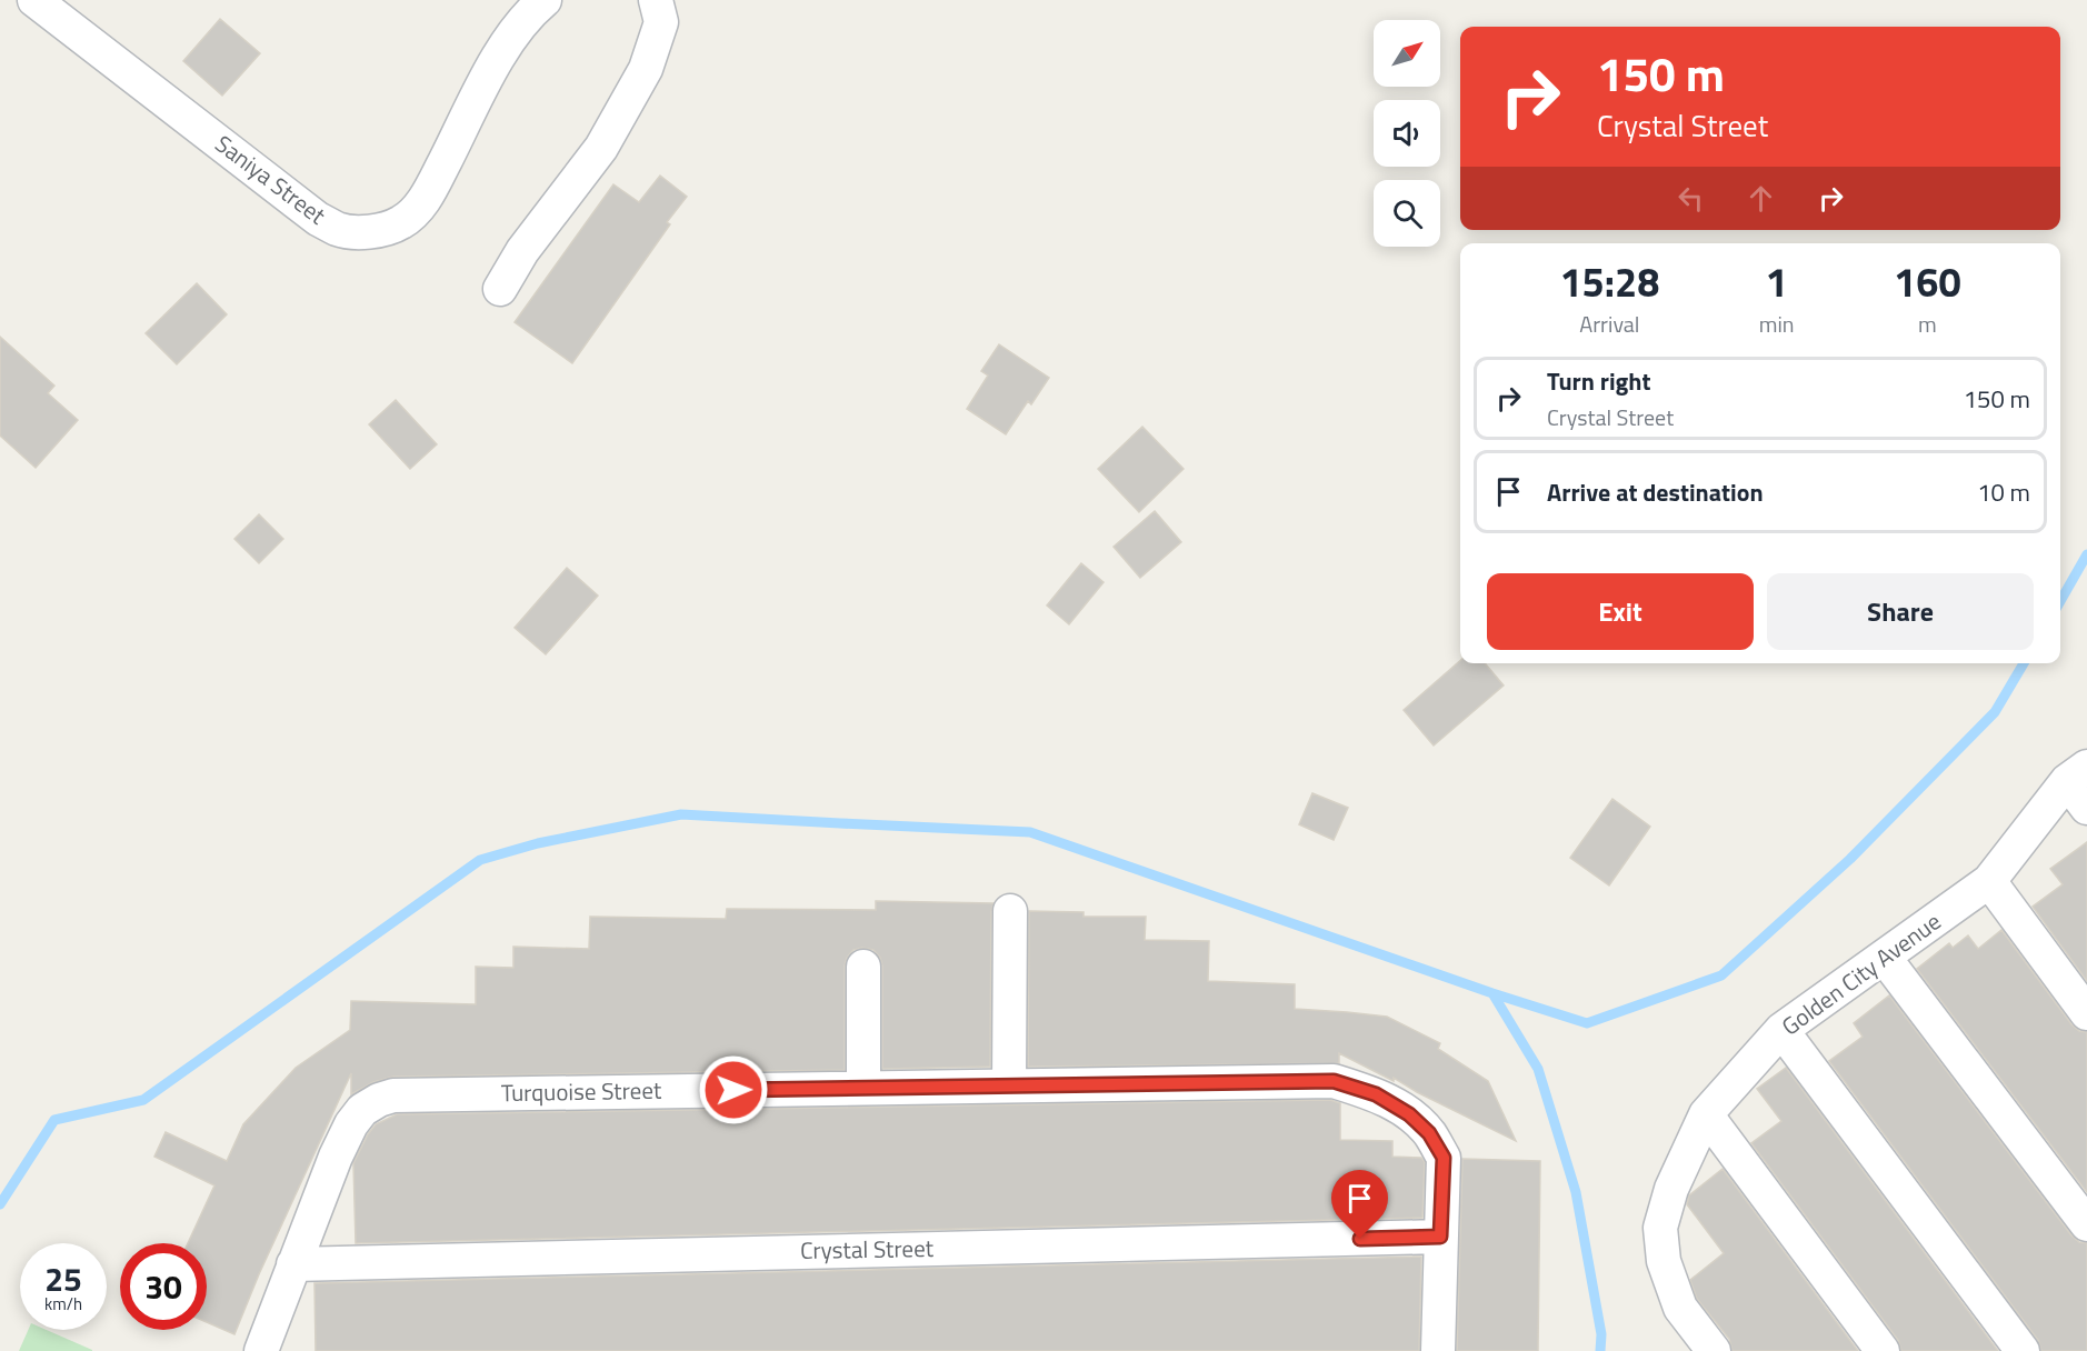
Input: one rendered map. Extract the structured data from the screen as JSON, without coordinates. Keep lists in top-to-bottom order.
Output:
{
  "streets": {
    "street": [
      "Saniya Street",
      "Golden City Avenue",
      "Turquoise Street",
      "Crystal Street"
    ]
  },
  "crossings": [
    ["Turquoise Street", "Crystal Street"]
  ],
  "north": "top right",
  "page": {
    "turn": ["150 m", "Crystal Street"],
    "eta": [
      "15:28",
      "Arrival",
      "1",
      "min",
      "160",
      "m"
    ],
    "list": [
      {
        "name": "Turn right",
        "note": "Crystal Street",
        "value": "150 m"
      },
      {
        "name": "Arrive at destination",
        "value": "10 m"
      }
    ],
    "buttons": ["Exit", "Share"],
    "speed": "25 km/h",
    "limit": "30"
  }
}
